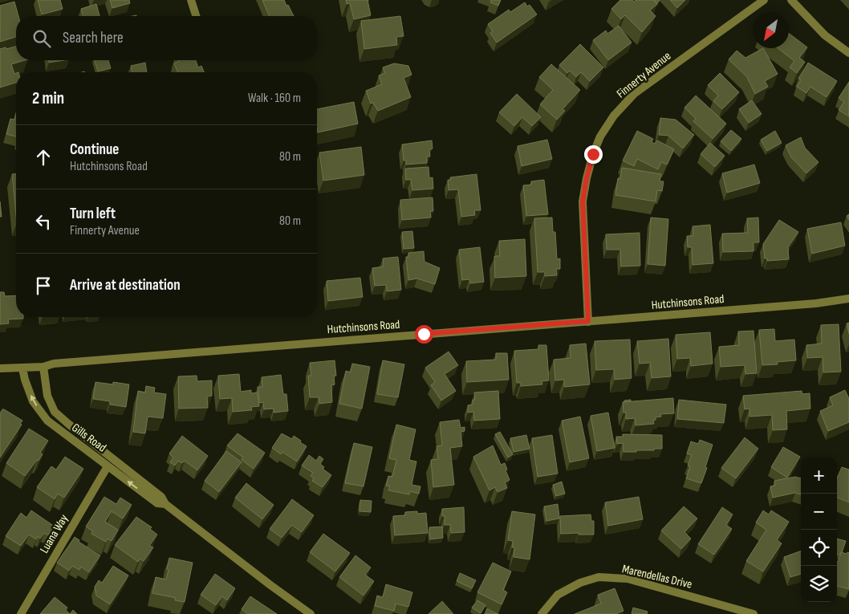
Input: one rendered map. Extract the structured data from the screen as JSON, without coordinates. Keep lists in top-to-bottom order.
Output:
{
  "streets": {
    "street": [
      "Finnerty Avenue",
      "Hutchinsons Road",
      "Gills Road",
      "Luana Way",
      "Marendellas Drive"
    ]
  },
  "crossings": [
    ["Finnerty Avenue", "Hutchinsons Road"],
    ["Hutchinsons Road", "Gills Road"],
    ["Gills Road", "Luana Way"]
  ],
  "north": "bottom left",
  "page": {
    "search": "Search here",
    "heading": ["2 min", "Walk · 160 m"],
    "list": [
      ["Continue", "Hutchinsons Road", "80 m"],
      ["Turn left", "Finnerty Avenue", "80 m"],
      "Arrive at destination"
    ],
    "map_buttons": ["+", "−"]
  }
}
